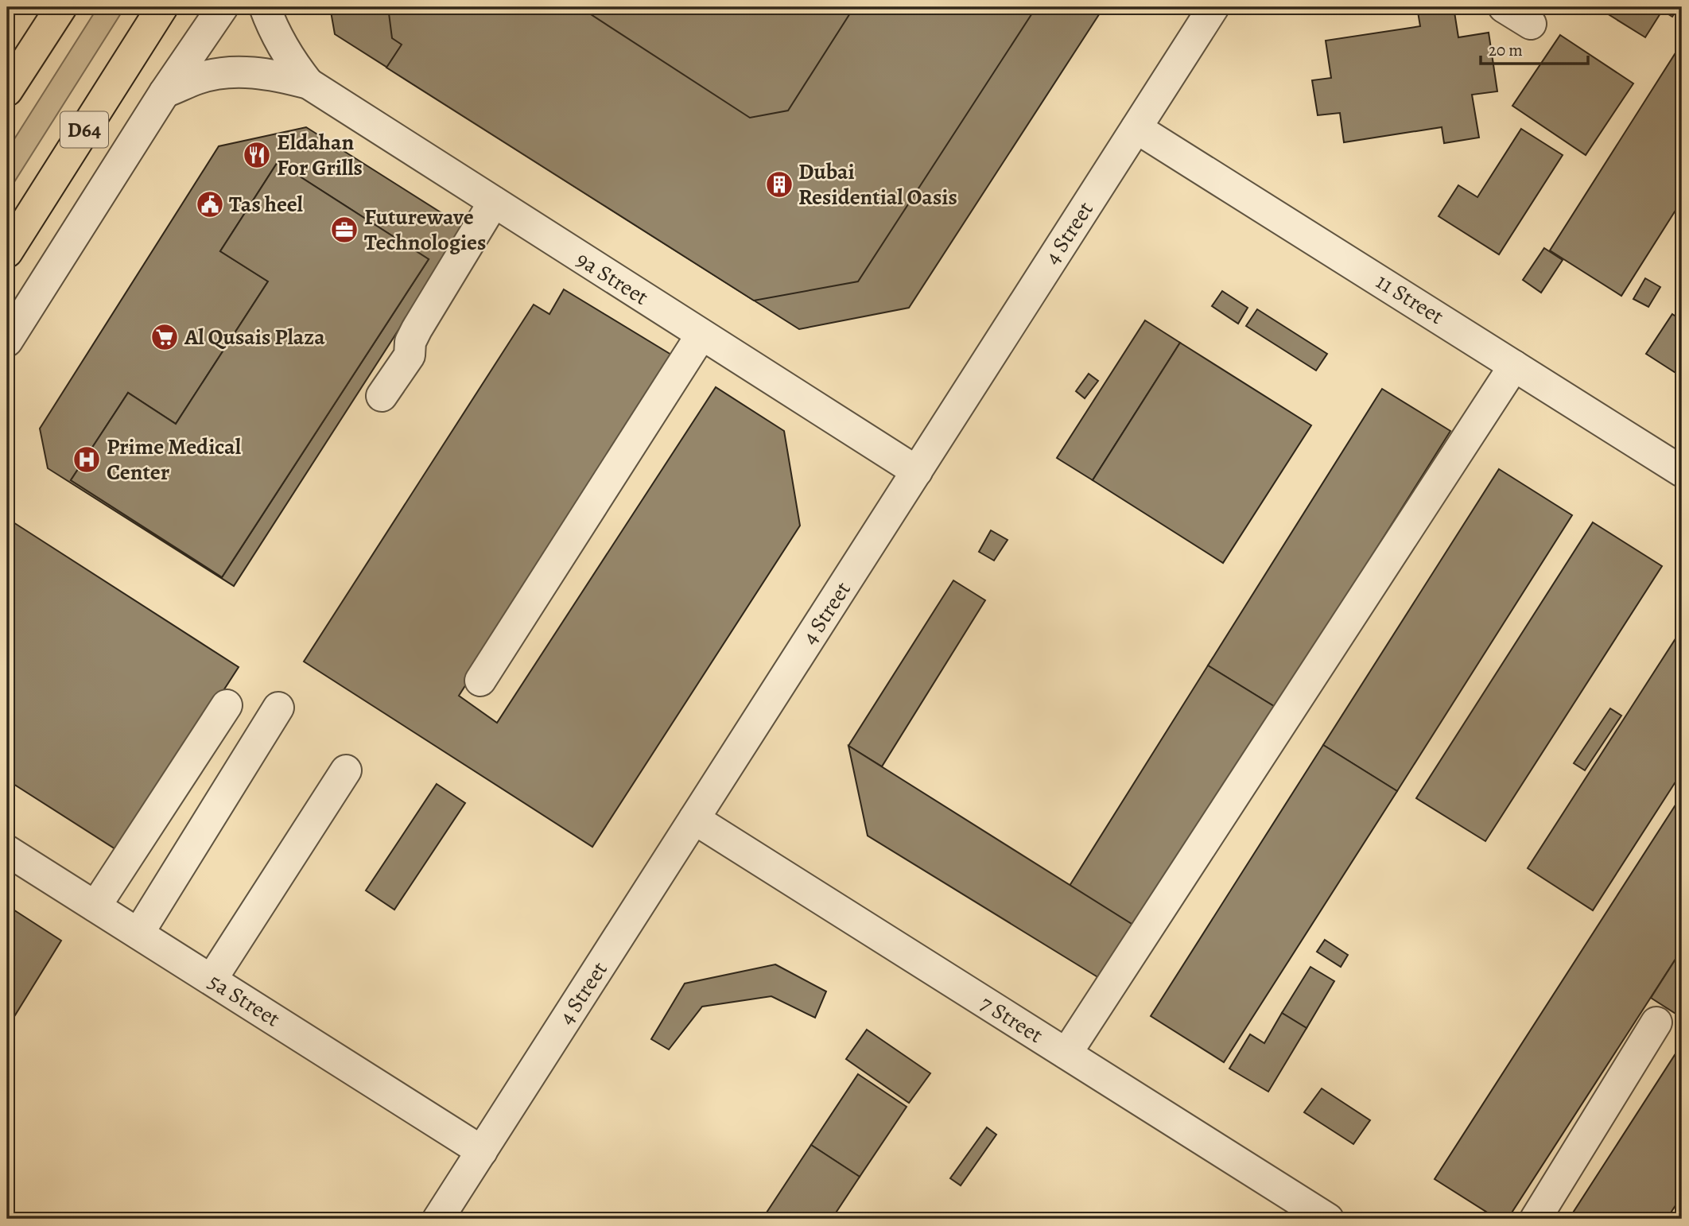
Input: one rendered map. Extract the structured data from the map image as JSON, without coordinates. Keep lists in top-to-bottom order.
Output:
{
  "streets": {
    "main road": ["D64"],
    "street": [
      "4 Street",
      "9a Street",
      "11 Street",
      "5a Street",
      "7 Street"
    ]
  },
  "crossings": [
    ["4 Street", "9a Street"],
    ["4 Street", "11 Street"],
    ["4 Street", "5a Street"],
    ["4 Street", "7 Street"]
  ],
  "places": {
    "restaurant": ["Eldahan For Grills"],
    "building": ["Dubai Residential Oasis"],
    "public building": ["Tas heel"],
    "office": ["Futurewave Technologies"],
    "supermarket": ["Al Qusais Plaza"],
    "hospital": ["Prime Medical Center"]
  },
  "scale_bar": "20 m"
}
